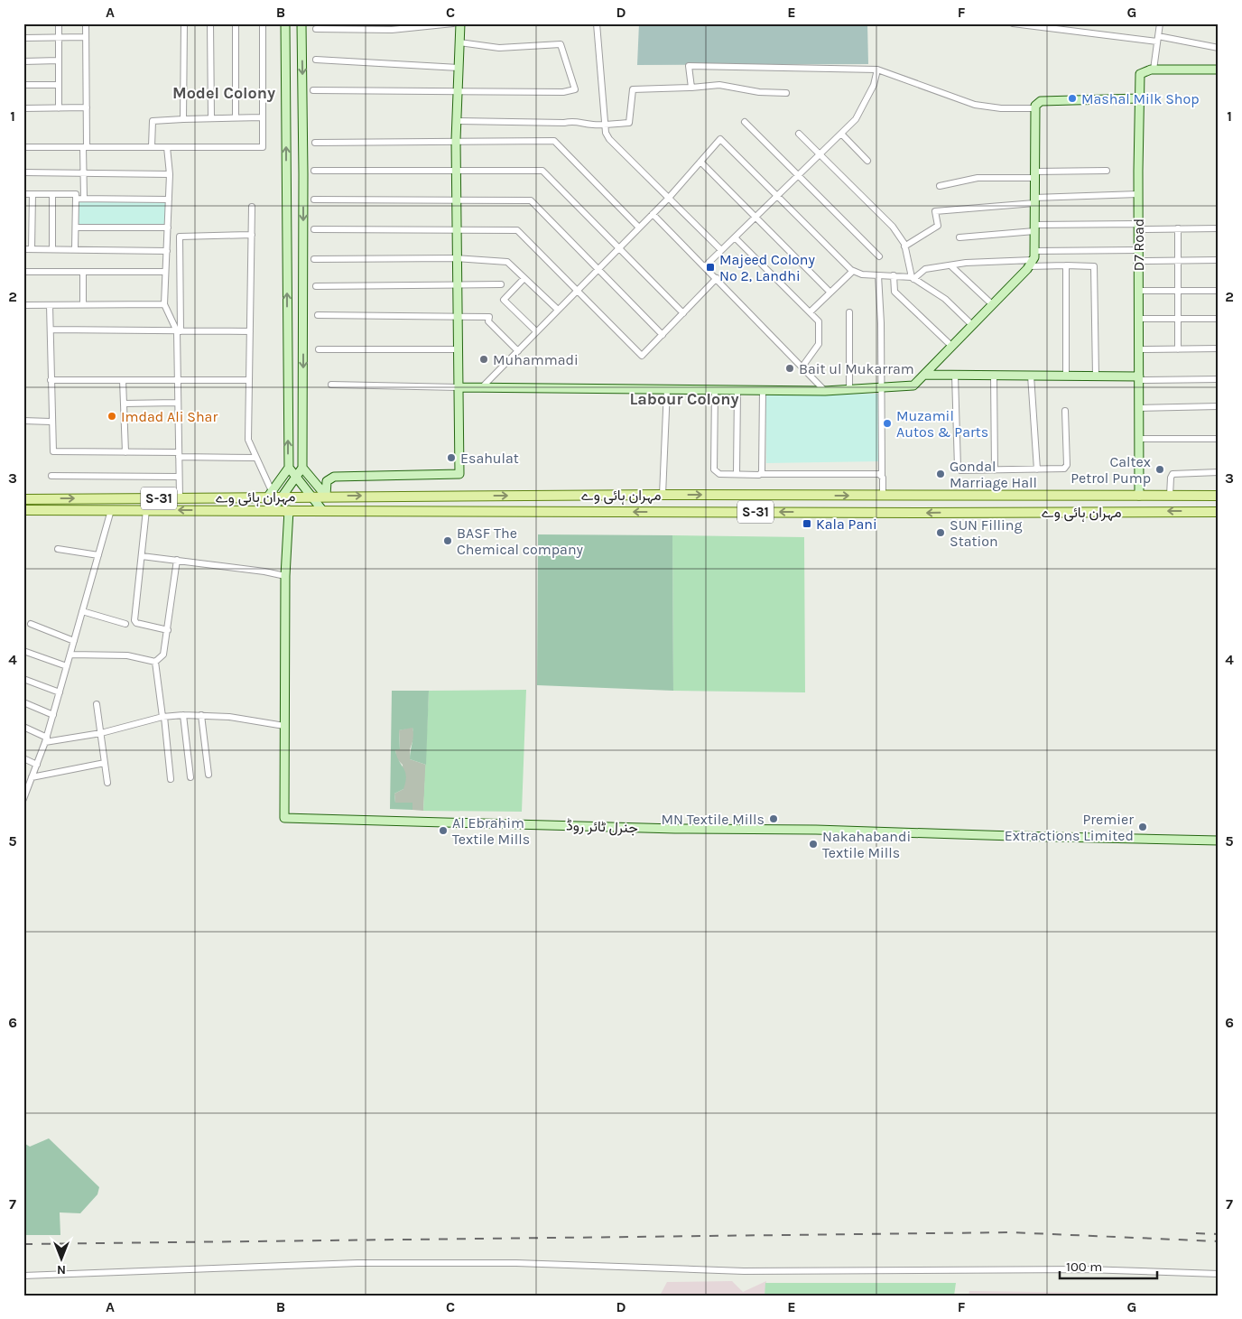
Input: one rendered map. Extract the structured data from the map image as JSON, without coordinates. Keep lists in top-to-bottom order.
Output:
{
  "streets": {
    "main road": ["مہران ہائی وے", "S-31"],
    "street": ["D7 Road", "جنرل ٹائر روڈ"]
  },
  "crossings": [
    ["D7 Road", "مہران ہائی وے"]
  ],
  "districts": ["Model Colony", "Labour Colony"],
  "places": {
    "other": [
      "Mashal Milk Shop",
      "Muhammadi",
      "Bait ul Mukarram",
      "Imdad Ali Shar",
      "Muzamil Autos & Parts",
      "Esahulat",
      "Caltex Petrol Pump",
      "Gondal Marriage Hall",
      "SUN Filling Station",
      "BASF The Chemical company",
      "MN Textile Mills",
      "Premier Extractions Limited",
      "Al Ebrahim Textile Mills",
      "Nakahabandi Textile Mills"
    ],
    "transit": ["Majeed Colony No 2, Landhi", "Kala Pani"]
  },
  "scale_bar": "100 m",
  "north": "bottom",
  "grid": {
    "columns": [
      "A",
      "B",
      "C",
      "D",
      "E",
      "F",
      "G"
    ],
    "rows": [
      "1",
      "2",
      "3",
      "4",
      "5",
      "6",
      "7"
    ]
  }
}
